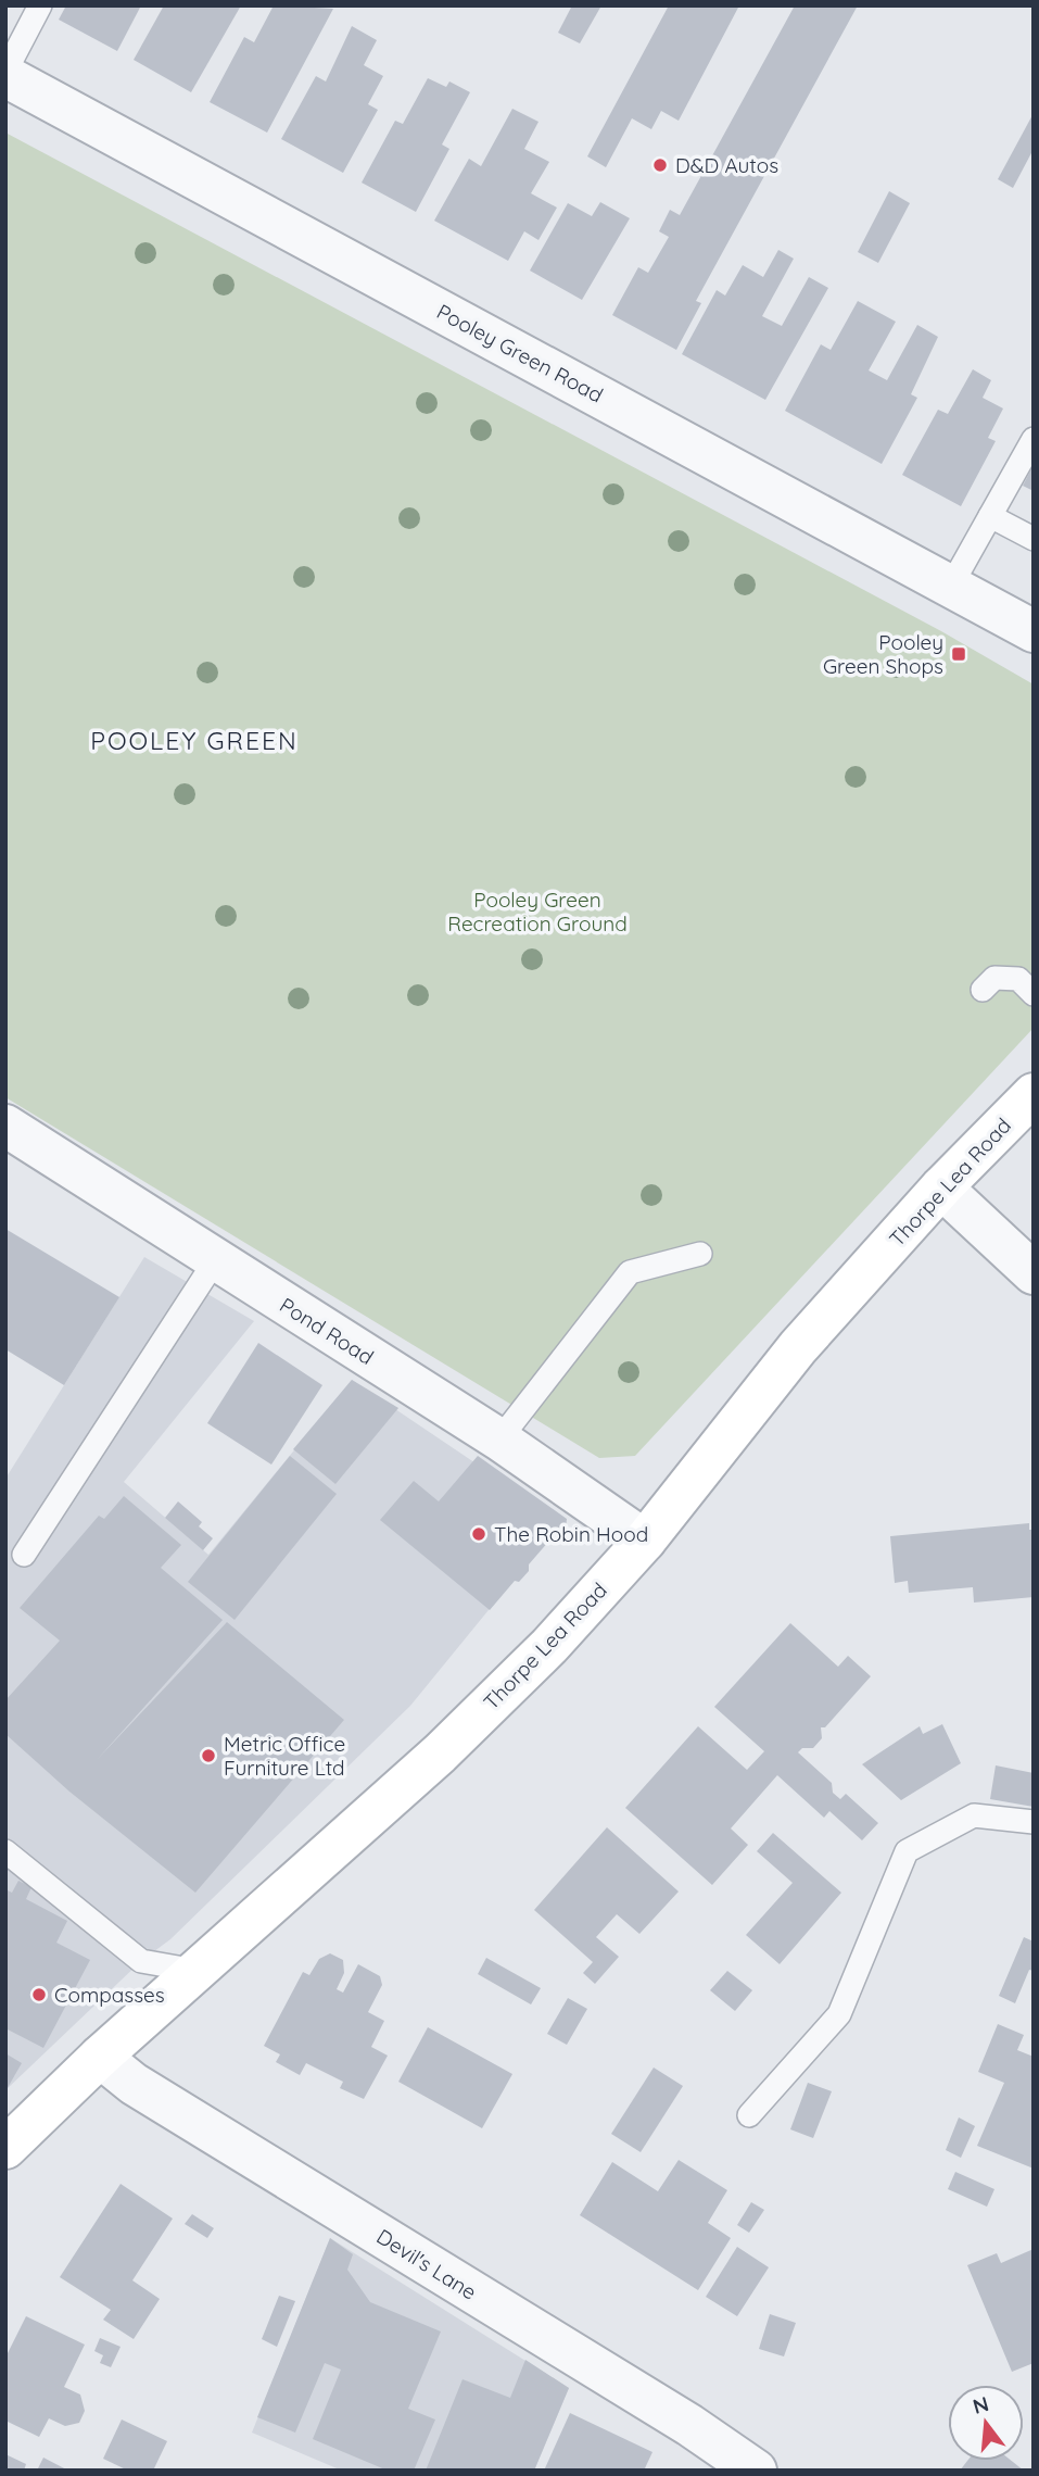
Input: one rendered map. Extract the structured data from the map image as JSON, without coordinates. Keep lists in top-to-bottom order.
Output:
{
  "streets": {
    "main road": ["Thorpe Lea Road"],
    "street": ["Pooley Green Road", "Pond Road", "Devil's Lane"]
  },
  "crossings": [
    ["Thorpe Lea Road", "Pond Road"],
    ["Thorpe Lea Road", "Devil's Lane"]
  ],
  "districts": ["POOLEY GREEN"],
  "parks": ["Pooley Green Recreation Ground"],
  "places": {
    "other": [
      "D&D Autos",
      "The Robin Hood",
      "Metric Office Furniture Ltd",
      "Compasses"
    ],
    "transit": ["Pooley Green Shops"]
  },
  "north": "top"
}
